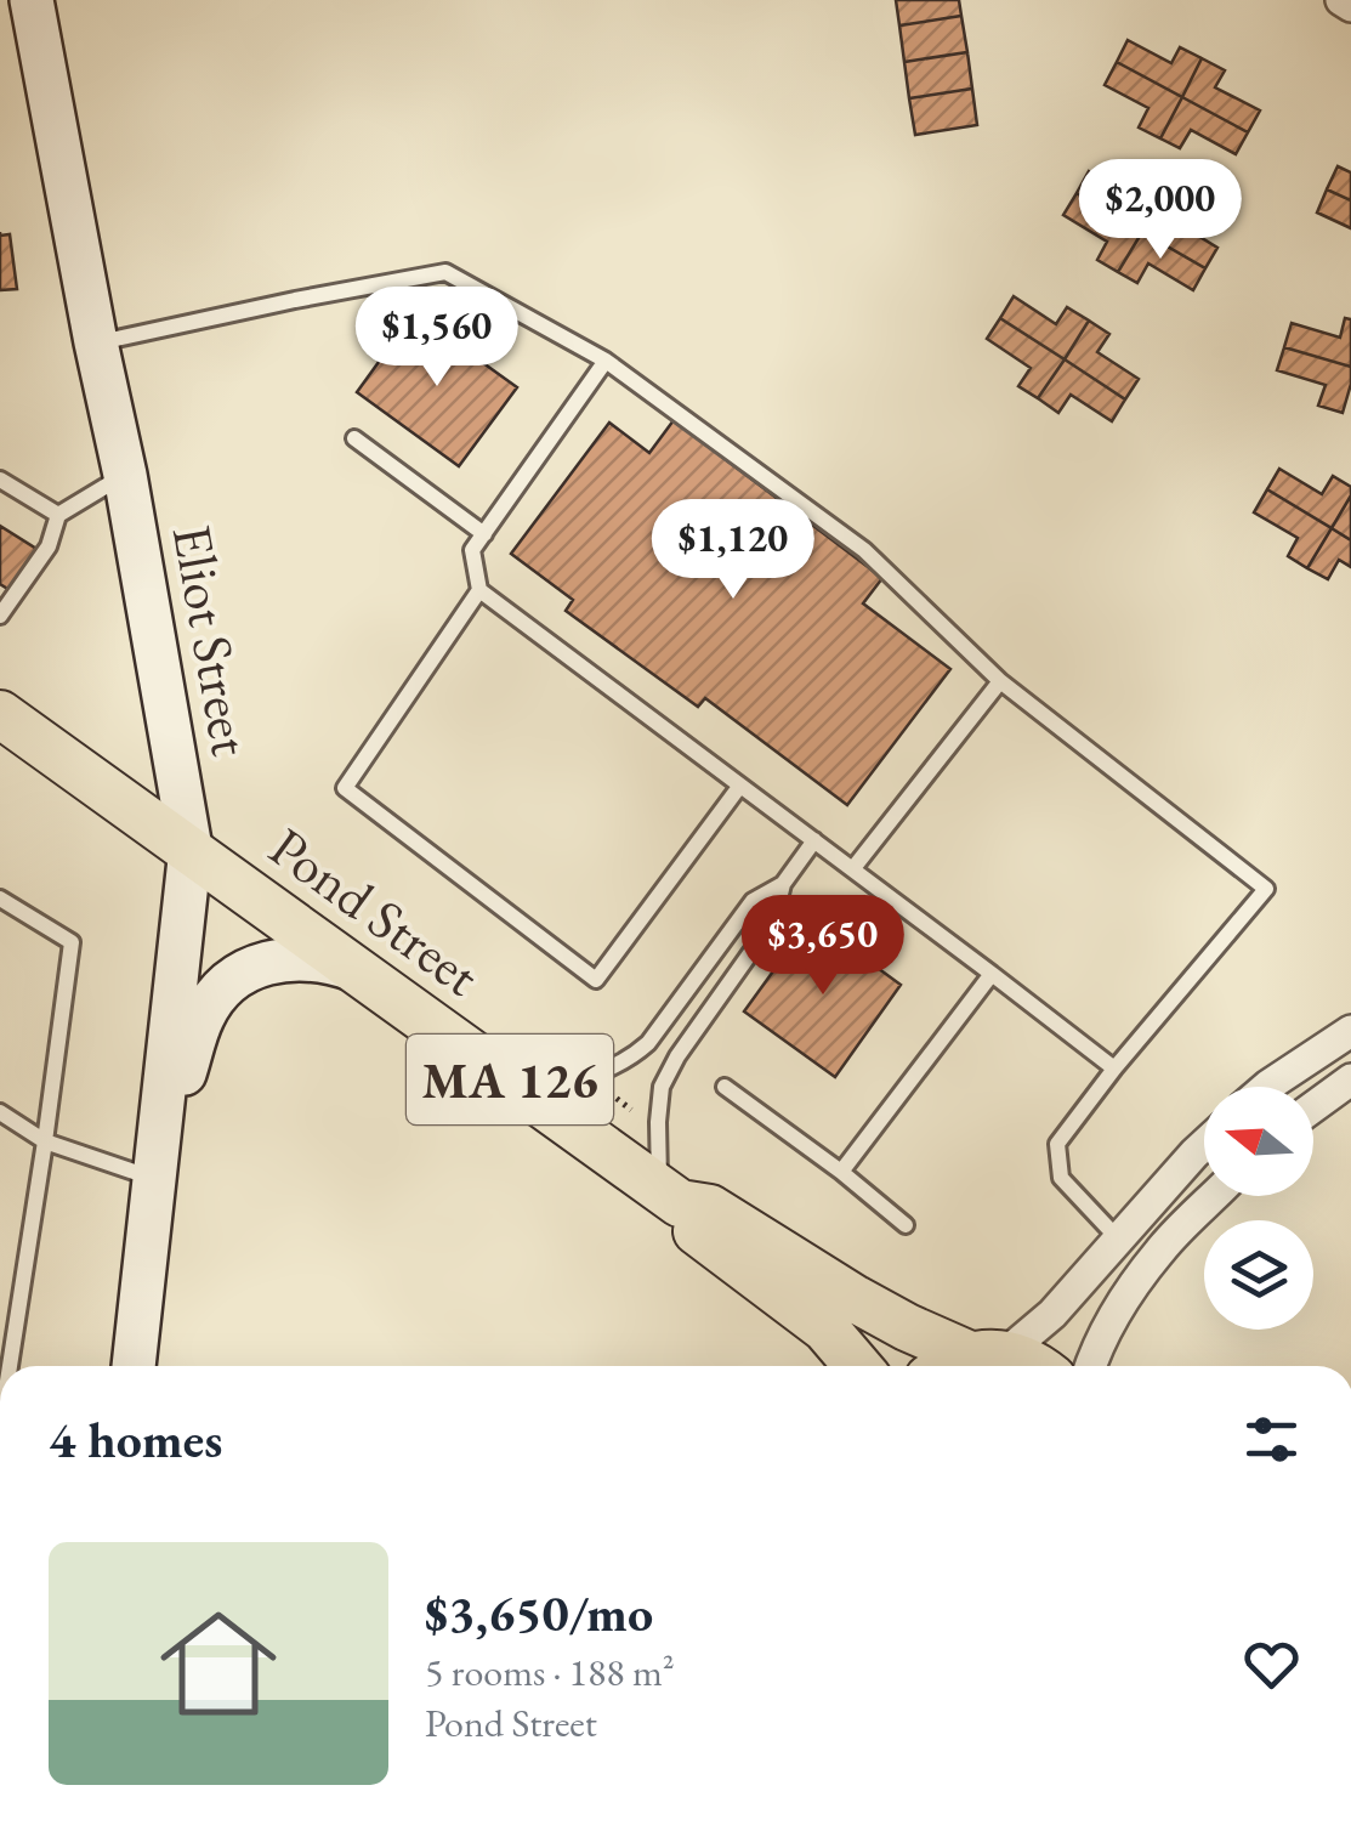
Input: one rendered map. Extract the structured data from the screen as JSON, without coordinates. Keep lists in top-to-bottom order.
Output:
{
  "streets": {
    "main road": ["Pond Street", "MA 126"],
    "street": ["Eliot Street"]
  },
  "crossings": [
    ["Eliot Street", "Pond Street"],
    ["Pond Street", "MA 126"]
  ],
  "north": "left",
  "page": {
    "price": [
      "$2,000",
      "$1,560",
      "$1,120",
      "$3,650"
    ],
    "heading": "4 homes",
    "list": [
      {
        "name": "$3,650/mo",
        "note": "5 rooms · 188 m² · Pond Street"
      }
    ]
  }
}
